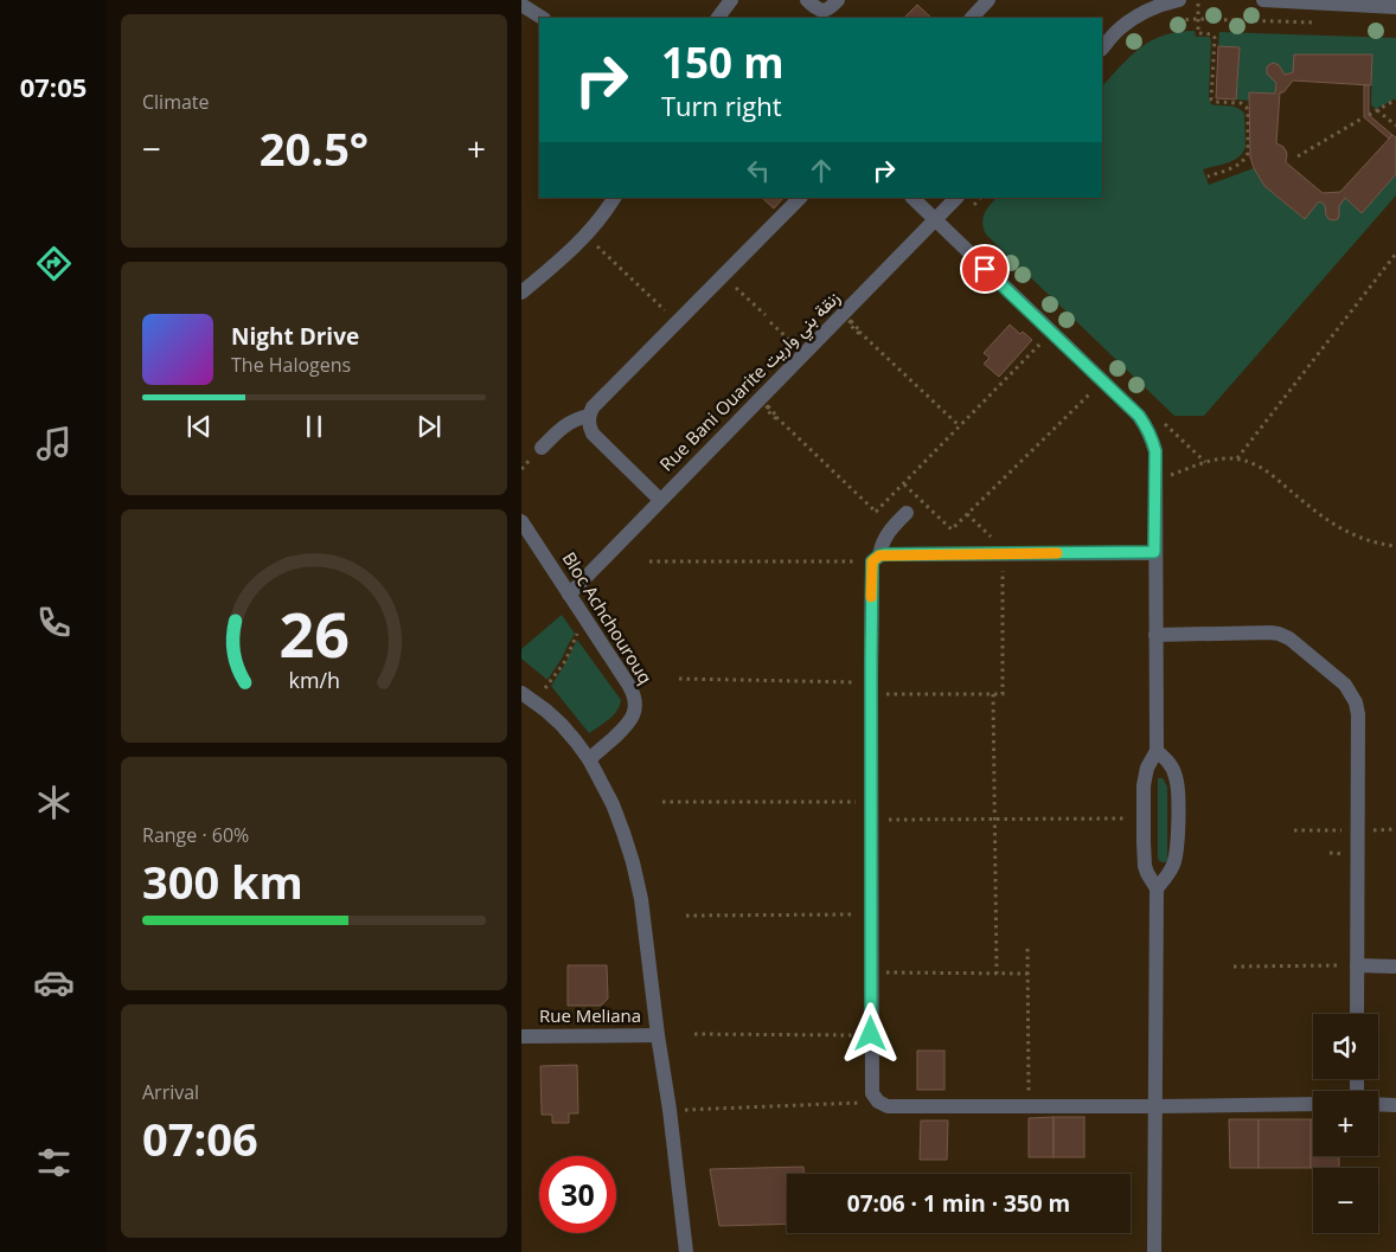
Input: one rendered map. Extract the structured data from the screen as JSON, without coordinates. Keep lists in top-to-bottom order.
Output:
{
  "streets": {
    "street": ["Rue Bani Ouarite زنقة بني واريت", "Bloc Achchourouq", "Rue Meliana"]
  },
  "crossings": [
    ["Rue Bani Ouarite زنقة بني واريت", "Bloc Achchourouq"]
  ],
  "page": {
    "tabs": "07:05",
    "tile": [
      "Climate",
      ["Range · 60%", "300 km"],
      ["Arrival", "07:06"]
    ],
    "turn": ["150 m", "Turn right"],
    "heat": ["−", "20.5°", "+"],
    "song": ["Night Drive", "The Halogens"],
    "map_buttons": ["+", "−"],
    "limit": "30",
    "trip": "07:06 · 1 min · 350 m",
    "gauge": ["26", "km/h"]
  }
}
